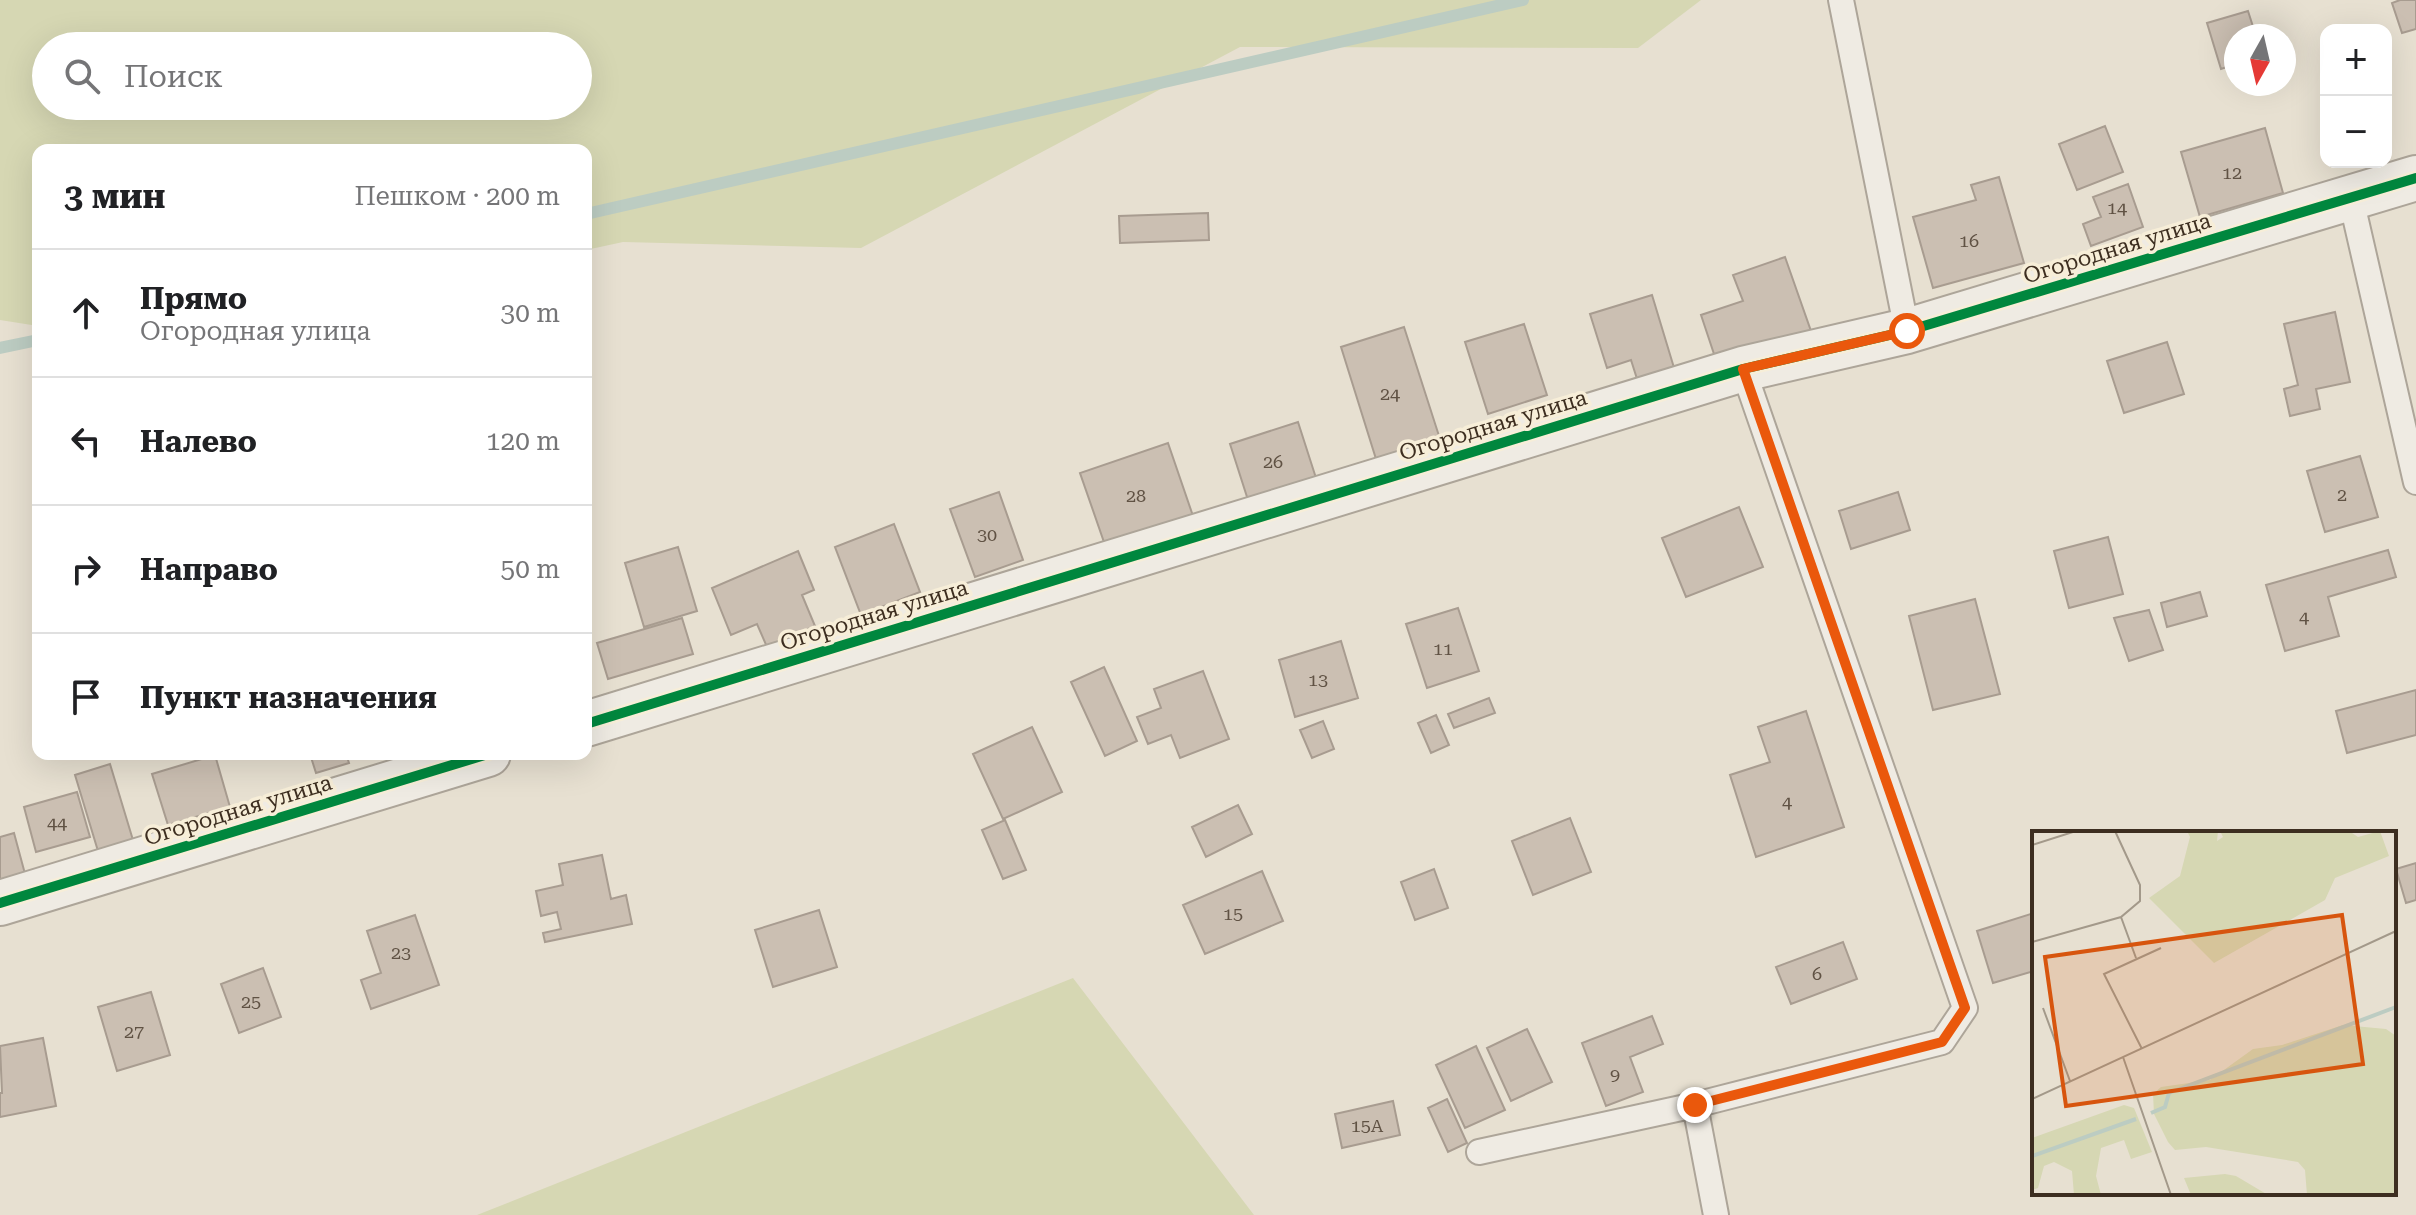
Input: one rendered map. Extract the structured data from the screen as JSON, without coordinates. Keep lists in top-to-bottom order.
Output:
{
  "streets": {
    "street": ["Огородная улица"]
  },
  "house_numbers": [
    "12",
    "14",
    "16",
    "24",
    "26",
    "2",
    "28",
    "30",
    "4",
    "11",
    "13",
    "4",
    "44",
    "15",
    "23",
    "6",
    "25",
    "27",
    "9",
    "15А"
  ],
  "north": "bottom",
  "page": {
    "map_buttons": ["+", "−"],
    "search": "Поиск",
    "heading": ["3 мин", "Пешком · 200 m"],
    "list": [
      ["Прямо", "Огородная улица", "30 m"],
      ["Налево", "120 m"],
      ["Направо", "50 m"],
      "Пункт назначения"
    ]
  }
}
